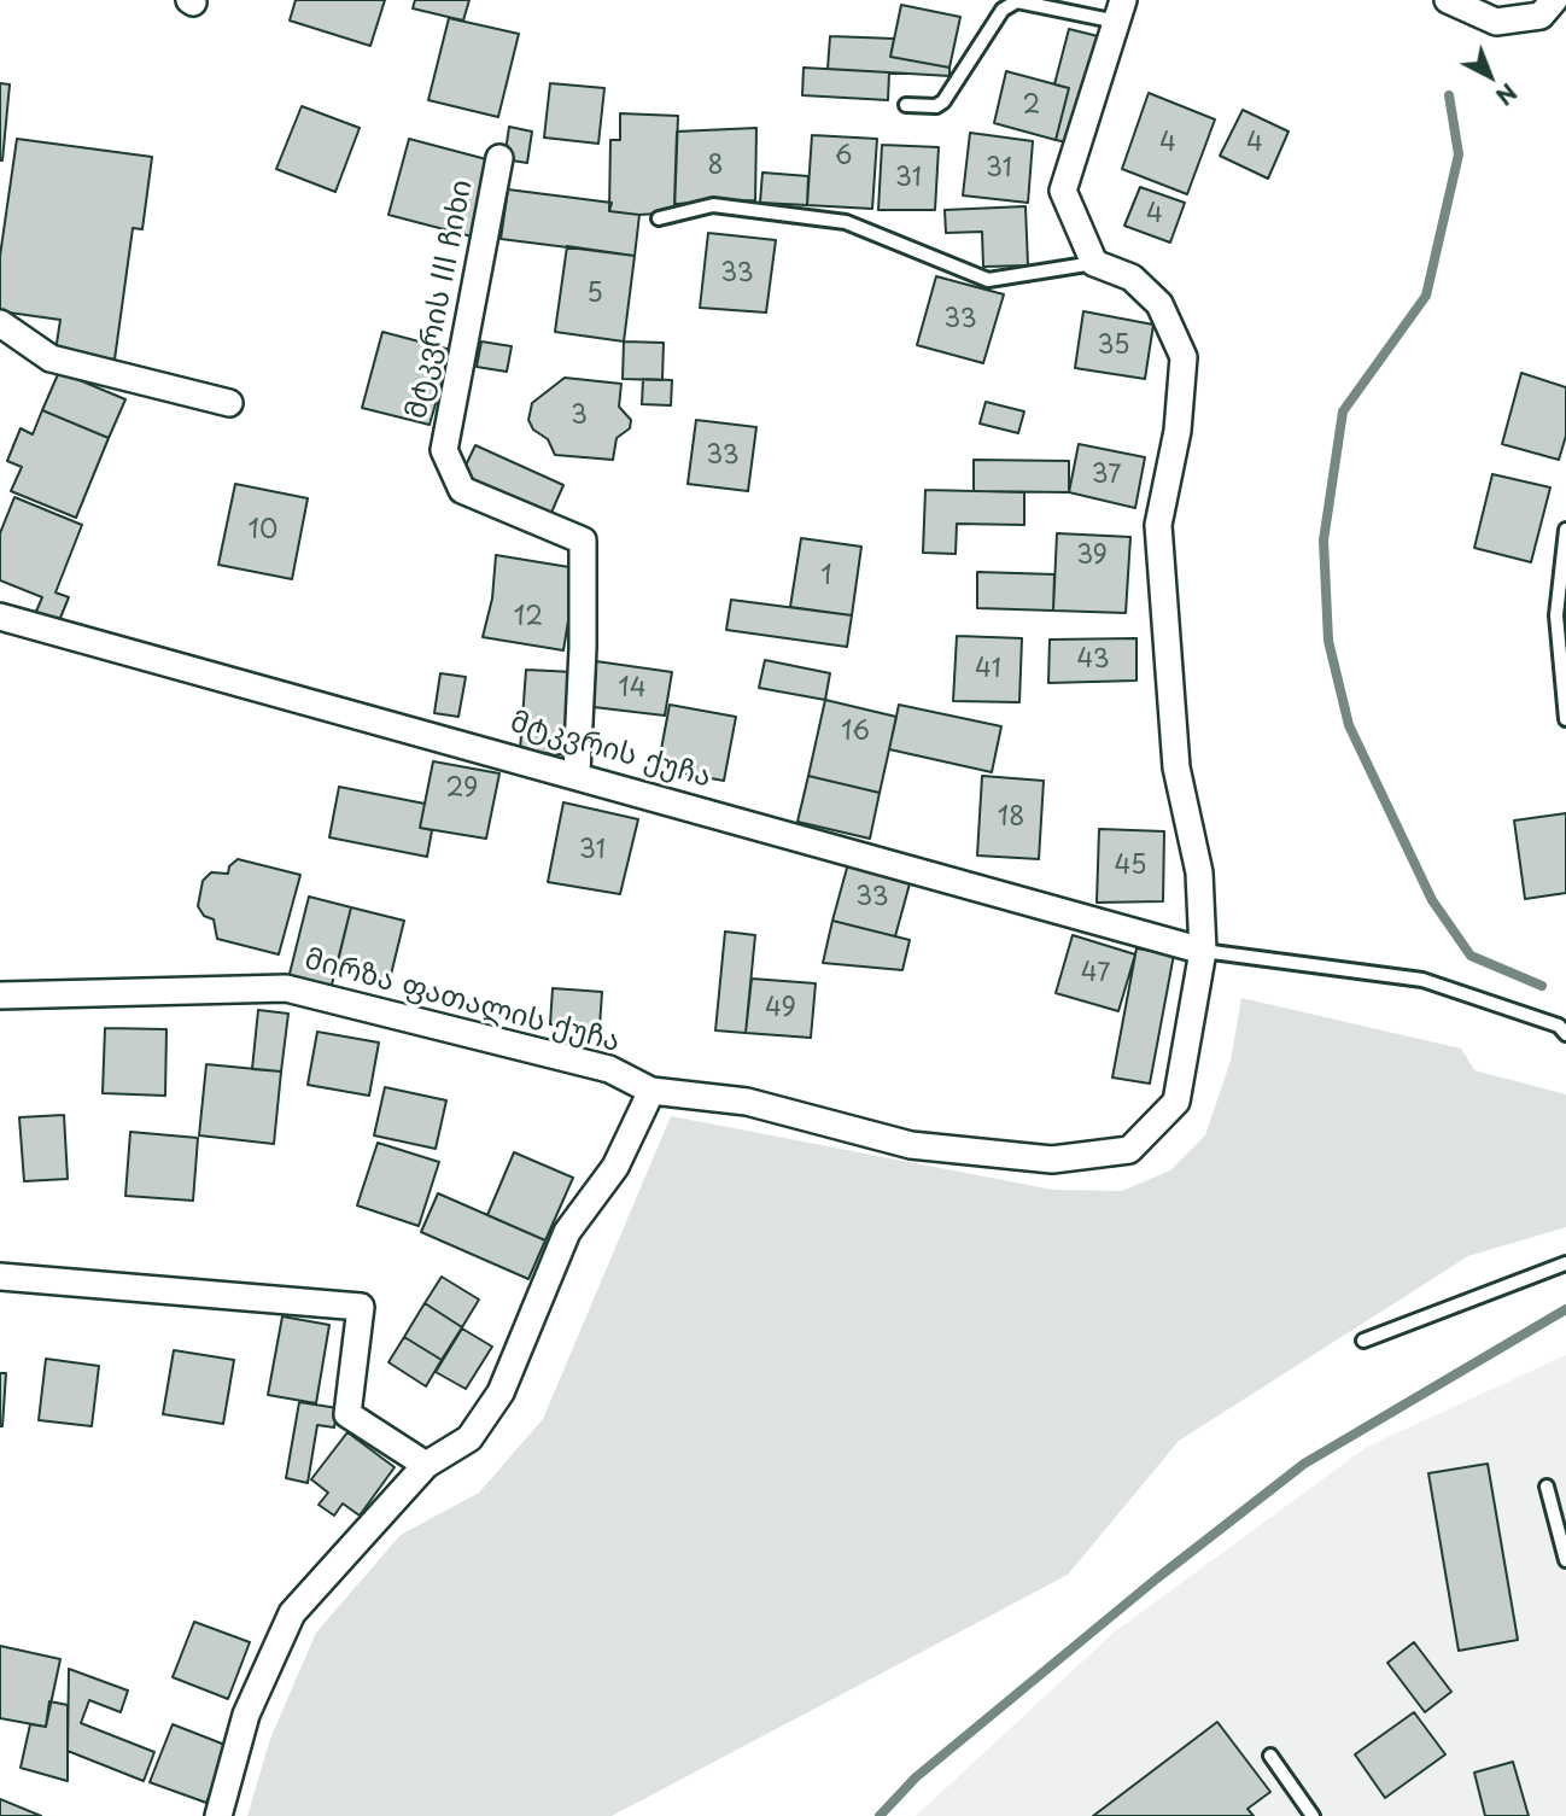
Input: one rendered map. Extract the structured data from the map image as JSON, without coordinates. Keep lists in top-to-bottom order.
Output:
{
  "streets": {
    "street": ["მტკვრის III ჩიხი", "მტკვრის ქუჩა", "მირზა ფათალის ქუჩა"]
  },
  "crossings": [
    ["მტკვრის III ჩიხი", "მტკვრის ქუჩა"]
  ],
  "house_numbers": [
    "2",
    "4",
    "4",
    "6",
    "8",
    "31",
    "31",
    "4",
    "33",
    "5",
    "33",
    "35",
    "3",
    "33",
    "37",
    "10",
    "39",
    "1",
    "12",
    "43",
    "41",
    "14",
    "16",
    "29",
    "18",
    "31",
    "45",
    "33",
    "47",
    "49"
  ],
  "north": "bottom right"
}
